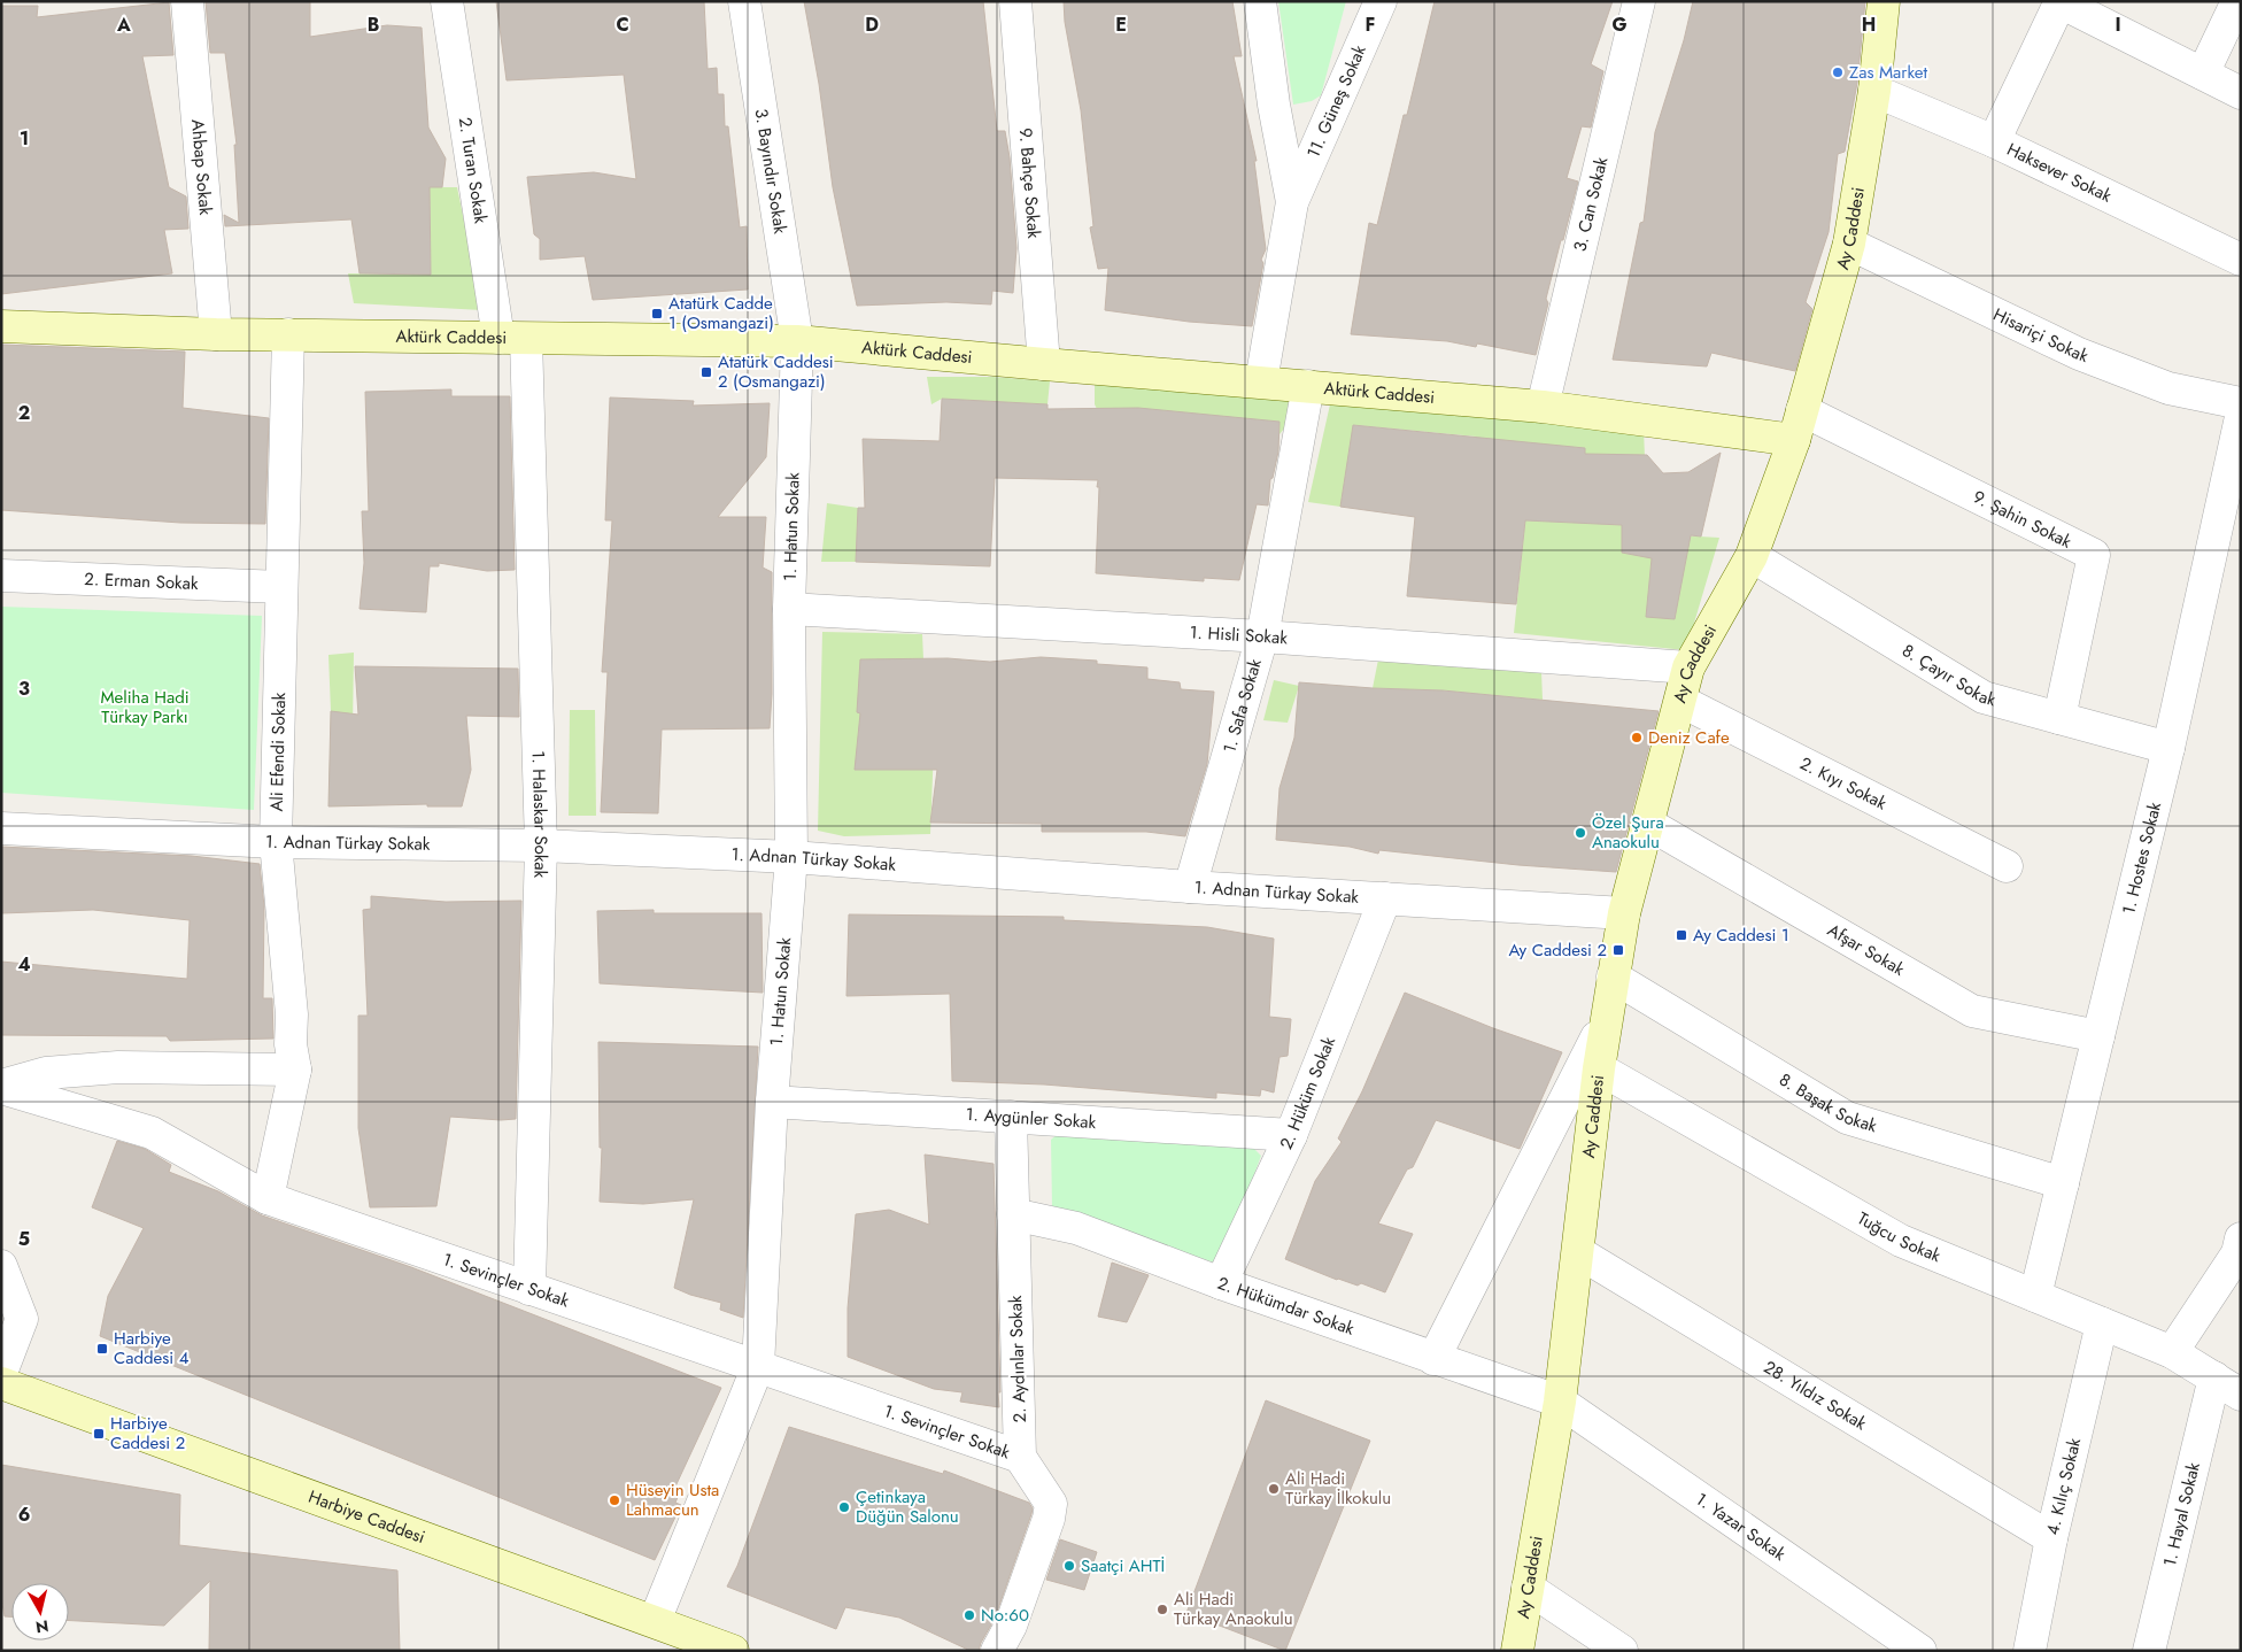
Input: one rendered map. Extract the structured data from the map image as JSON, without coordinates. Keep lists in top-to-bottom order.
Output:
{
  "streets": {
    "street": [
      "11. Güneş Sokak",
      "Ahbap Sokak",
      "2. Turan Sokak",
      "3. Bayındır Sokak",
      "Haksever Sokak",
      "9. Bahçe Sokak",
      "3. Can Sokak",
      "Ay Caddesi",
      "Hisariçi Sokak",
      "Aktürk Caddesi",
      "9. Şahin Sokak",
      "1. Hatun Sokak",
      "2. Erman Sokak",
      "1. Hisli Sokak",
      "8. Çayır Sokak",
      "1. Safa Sokak",
      "Ali Efendi Sokak",
      "2. Kıyı Sokak",
      "1. Halaskar Sokak",
      "1. Adnan Türkay Sokak",
      "1. Hostes Sokak",
      "Afşar Sokak",
      "2. Hüküm Sokak",
      "8. Başak Sokak",
      "1. Aygünler Sokak",
      "Tuğcu Sokak",
      "1. Sevinçler Sokak",
      "2. Hükümdar Sokak",
      "2. Aydınlar Sokak",
      "28. Yıldız Sokak",
      "4. Kılıç Sokak",
      "1. Hayal Sokak",
      "Harbiye Caddesi",
      "1. Yazar Sokak"
    ]
  },
  "crossings": [
    ["11. Güneş Sokak", "Aktürk Caddesi"],
    ["Ahbap Sokak", "Aktürk Caddesi"],
    ["2. Turan Sokak", "Aktürk Caddesi"],
    ["2. Turan Sokak", "1. Halaskar Sokak"],
    ["3. Bayındır Sokak", "Aktürk Caddesi"],
    ["3. Bayındır Sokak", "1. Hatun Sokak"],
    ["Haksever Sokak", "Ay Caddesi"],
    ["9. Bahçe Sokak", "Aktürk Caddesi"],
    ["3. Can Sokak", "Aktürk Caddesi"],
    ["Ay Caddesi", "Hisariçi Sokak"],
    ["Ay Caddesi", "Aktürk Caddesi"],
    ["Ay Caddesi", "9. Şahin Sokak"],
    ["Ay Caddesi", "1. Hisli Sokak"],
    ["Ay Caddesi", "8. Çayır Sokak"],
    ["Ay Caddesi", "2. Kıyı Sokak"],
    ["Ay Caddesi", "1. Adnan Türkay Sokak"],
    ["Ay Caddesi", "Afşar Sokak"],
    ["Ay Caddesi", "8. Başak Sokak"],
    ["Ay Caddesi", "Tuğcu Sokak"],
    ["Ay Caddesi", "2. Hükümdar Sokak"],
    ["Ay Caddesi", "28. Yıldız Sokak"],
    ["Ay Caddesi", "1. Yazar Sokak"],
    ["Aktürk Caddesi", "1. Hatun Sokak"],
    ["Aktürk Caddesi", "1. Safa Sokak"],
    ["Aktürk Caddesi", "Ali Efendi Sokak"],
    ["Aktürk Caddesi", "1. Halaskar Sokak"],
    ["9. Şahin Sokak", "8. Çayır Sokak"],
    ["1. Hatun Sokak", "1. Hisli Sokak"],
    ["1. Hatun Sokak", "1. Adnan Türkay Sokak"],
    ["1. Hatun Sokak", "1. Aygünler Sokak"],
    ["1. Hatun Sokak", "1. Sevinçler Sokak"],
    ["1. Hatun Sokak", "Harbiye Caddesi"],
    ["2. Erman Sokak", "Ali Efendi Sokak"],
    ["1. Hisli Sokak", "1. Safa Sokak"],
    ["8. Çayır Sokak", "1. Hostes Sokak"],
    ["1. Safa Sokak", "1. Adnan Türkay Sokak"],
    ["Ali Efendi Sokak", "1. Adnan Türkay Sokak"],
    ["Ali Efendi Sokak", "1. Sevinçler Sokak"],
    ["1. Halaskar Sokak", "1. Adnan Türkay Sokak"],
    ["1. Halaskar Sokak", "1. Sevinçler Sokak"],
    ["1. Adnan Türkay Sokak", "2. Hüküm Sokak"],
    ["1. Hostes Sokak", "Afşar Sokak"],
    ["1. Hostes Sokak", "8. Başak Sokak"],
    ["1. Hostes Sokak", "Tuğcu Sokak"],
    ["2. Hüküm Sokak", "1. Aygünler Sokak"],
    ["2. Hüküm Sokak", "2. Hükümdar Sokak"],
    ["1. Aygünler Sokak", "2. Aydınlar Sokak"],
    ["Tuğcu Sokak", "4. Kılıç Sokak"],
    ["Tuğcu Sokak", "1. Hayal Sokak"],
    ["1. Sevinçler Sokak", "2. Aydınlar Sokak"],
    ["2. Hükümdar Sokak", "2. Aydınlar Sokak"],
    ["2. Hükümdar Sokak", "1. Yazar Sokak"],
    ["28. Yıldız Sokak", "4. Kılıç Sokak"]
  ],
  "parks": ["Meliha Hadi Türkay Parkı"],
  "places": {
    "other": [
      "Zas Market",
      "Deniz Cafe",
      "Özel Şura Anaokulu",
      "Ali Hadi Türkay İlkokulu",
      "Hüseyin Usta Lahmacun",
      "Çetinkaya Düğün Salonu",
      "Saatçi AHTİ",
      "Ali Hadi Türkay Anaokulu",
      "No:60"
    ],
    "transit": [
      "Atatürk Cadde 1 (Osmangazi)",
      "Atatürk Caddesi 2 (Osmangazi)",
      "Ay Caddesi 1",
      "Ay Caddesi 2",
      "Harbiye Caddesi 4",
      "Harbiye Caddesi 2"
    ]
  },
  "north": "bottom",
  "grid": {
    "columns": [
      "A",
      "B",
      "C",
      "D",
      "E",
      "F",
      "G",
      "H",
      "I"
    ],
    "rows": [
      "1",
      "2",
      "3",
      "4",
      "5",
      "6"
    ]
  }
}
